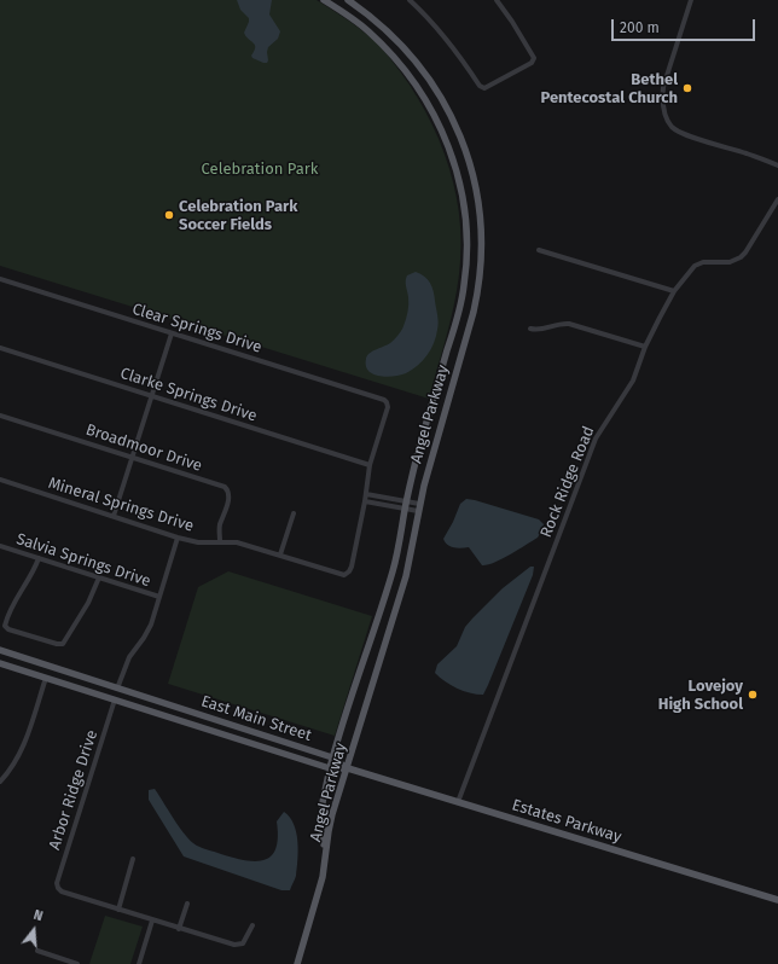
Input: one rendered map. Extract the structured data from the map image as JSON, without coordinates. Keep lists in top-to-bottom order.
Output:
{
  "streets": {
    "main road": ["Angel Parkway", "East Main Street", "Estates Parkway"],
    "street": [
      "Clear Springs Drive",
      "Clarke Springs Drive",
      "Broadmoor Drive",
      "Rock Ridge Road",
      "Mineral Springs Drive",
      "Salvia Springs Drive",
      "Arbor Ridge Drive"
    ]
  },
  "crossings": [
    ["Clear Springs Drive", "Clarke Springs Drive"],
    ["Angel Parkway", "East Main Street"],
    ["Angel Parkway", "Estates Parkway"],
    ["Broadmoor Drive", "Mineral Springs Drive"],
    ["Rock Ridge Road", "Estates Parkway"],
    ["East Main Street", "Arbor Ridge Drive"],
    ["East Main Street", "Estates Parkway"]
  ],
  "parks": ["Celebration Park"],
  "places": ["Bethel Pentecostal Church", "Celebration Park Soccer Fields", "Lovejoy High School"],
  "scale_bar": "200 m",
  "north": "top"
}
